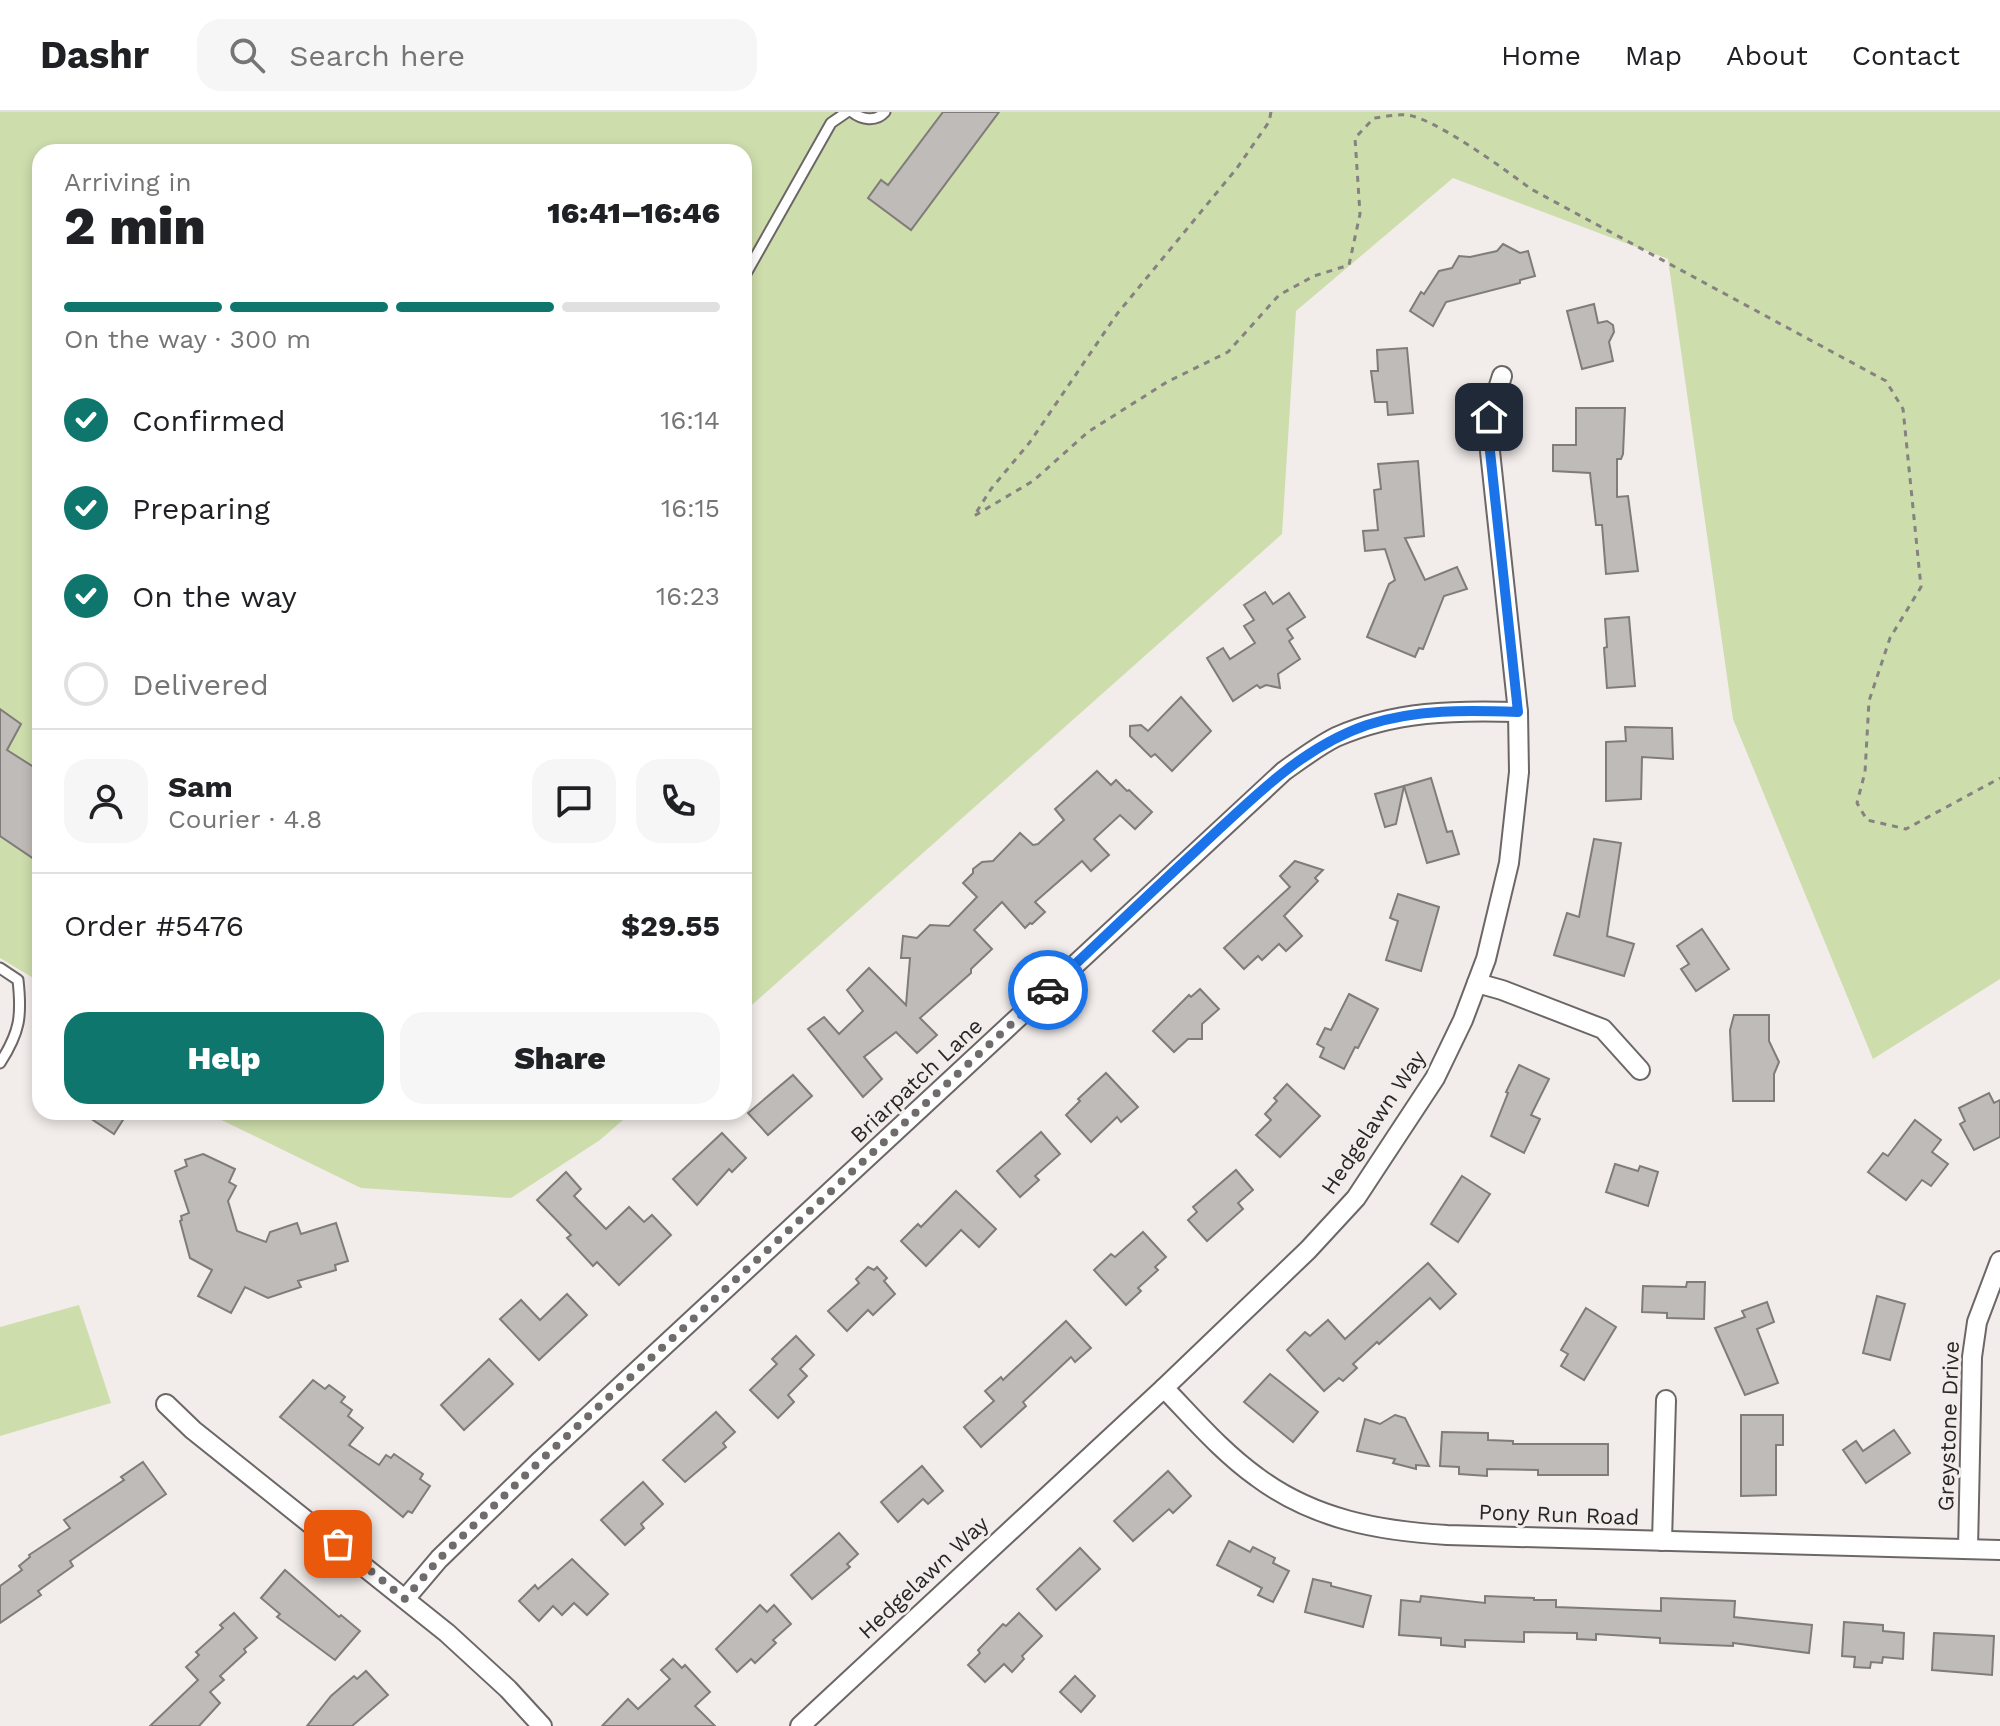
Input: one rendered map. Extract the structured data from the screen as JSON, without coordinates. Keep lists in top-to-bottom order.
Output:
{
  "streets": {
    "street": [
      "Briarpatch Lane",
      "Hedgelawn Way",
      "Greystone Drive",
      "Pony Run Road"
    ]
  },
  "crossings": [
    ["Briarpatch Lane", "Hedgelawn Way"],
    ["Hedgelawn Way", "Pony Run Road"],
    ["Greystone Drive", "Pony Run Road"]
  ],
  "page": {
    "header": "Dashr",
    "search": "Search here",
    "nav": [
      "Home",
      "Map",
      "About",
      "Contact"
    ],
    "heading": ["2 min", "Arriving in", "16:41–16:46"],
    "panel": [
      "Sam",
      "Courier · 4.8",
      "Order #5476",
      "$29.55"
    ],
    "bar": "On the way · 300 m",
    "list": [
      ["Confirmed", "16:14"],
      ["Preparing", "16:15"],
      ["On the way", "16:23"],
      "Delivered"
    ],
    "buttons": ["Help", "Share"]
  }
}
